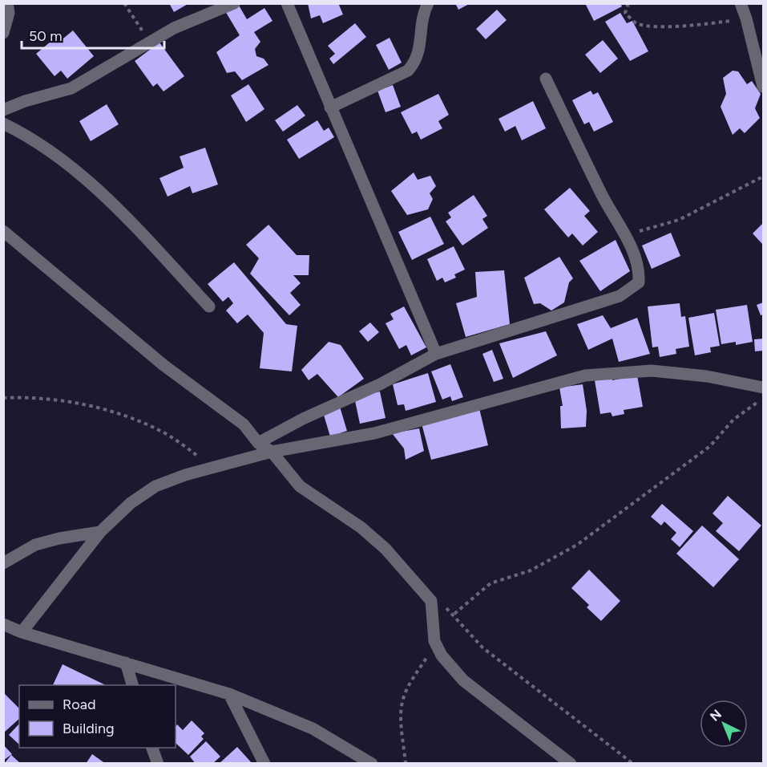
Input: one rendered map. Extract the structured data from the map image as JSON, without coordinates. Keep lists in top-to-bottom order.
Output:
{
  "legend": ["Road", "Building"],
  "scale_bar": "50 m",
  "north": "top left"
}
